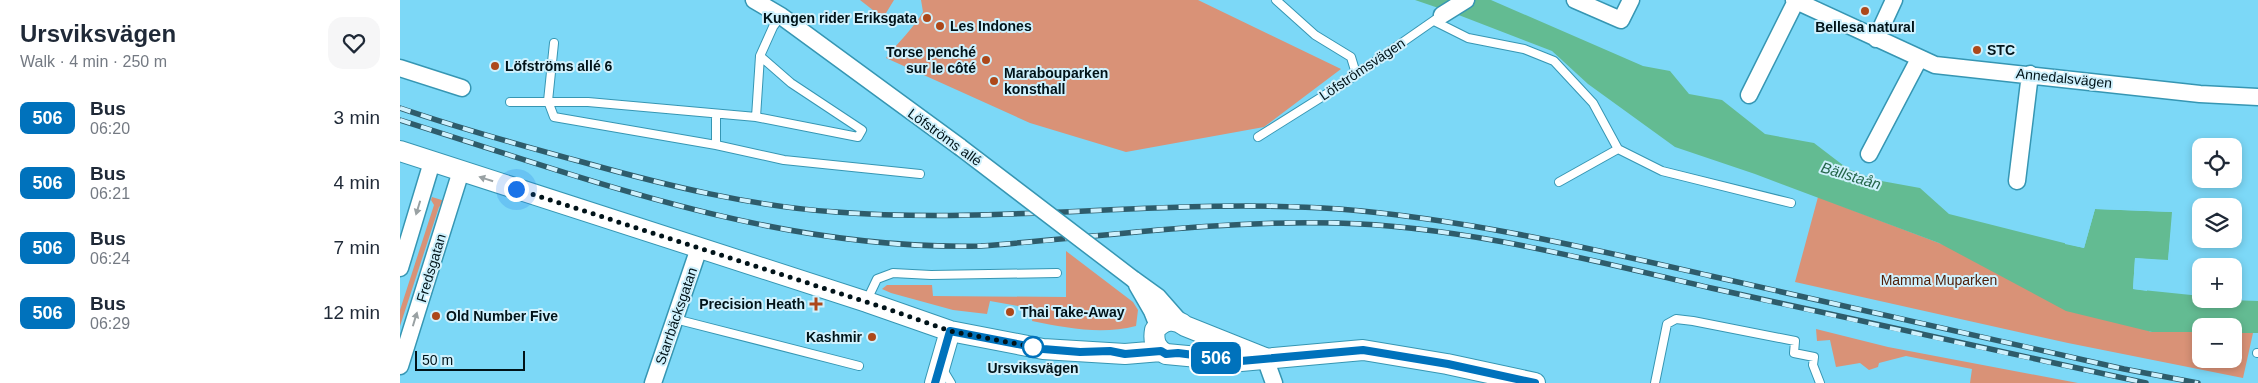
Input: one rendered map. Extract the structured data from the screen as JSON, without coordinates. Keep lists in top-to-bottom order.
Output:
{
  "streets": {
    "street": [
      "Löfströmsvägen",
      "Annedalsvägen",
      "Löfströms allé",
      "Fredsgatan",
      "Starrbäcksgatan"
    ]
  },
  "water": ["Bällstaån"],
  "parks": ["Mamma Muparken"],
  "places": {
    "other": [
      "Bellesa natural",
      "Kungen rider Eriksgata",
      "Les Indones",
      "STC",
      "Torse penché sur le côté",
      "Löfströms allé 6",
      "Marabouparken konsthall",
      "Thai Take-Away",
      "Old Number Five",
      "Kashmir",
      "Ursviksvägen"
    ],
    "health": ["Precision Heath"]
  },
  "lines": ["bus line 506"],
  "scale_bar": "50 m",
  "page": {
    "heading": ["Ursviksvägen", "Walk · 4 min · 250 m"],
    "on_map": "506",
    "list": [
      {
        "mark": "506",
        "name": "Bus",
        "note": "06:20",
        "value": "3 min"
      },
      {
        "mark": "506",
        "name": "Bus",
        "note": "06:21",
        "value": "4 min"
      },
      {
        "mark": "506",
        "name": "Bus",
        "note": "06:24",
        "value": "7 min"
      },
      {
        "mark": "506",
        "name": "Bus",
        "note": "06:29",
        "value": "12 min"
      }
    ],
    "map_buttons": ["+", "−"],
    "scale": "50 m"
  }
}
